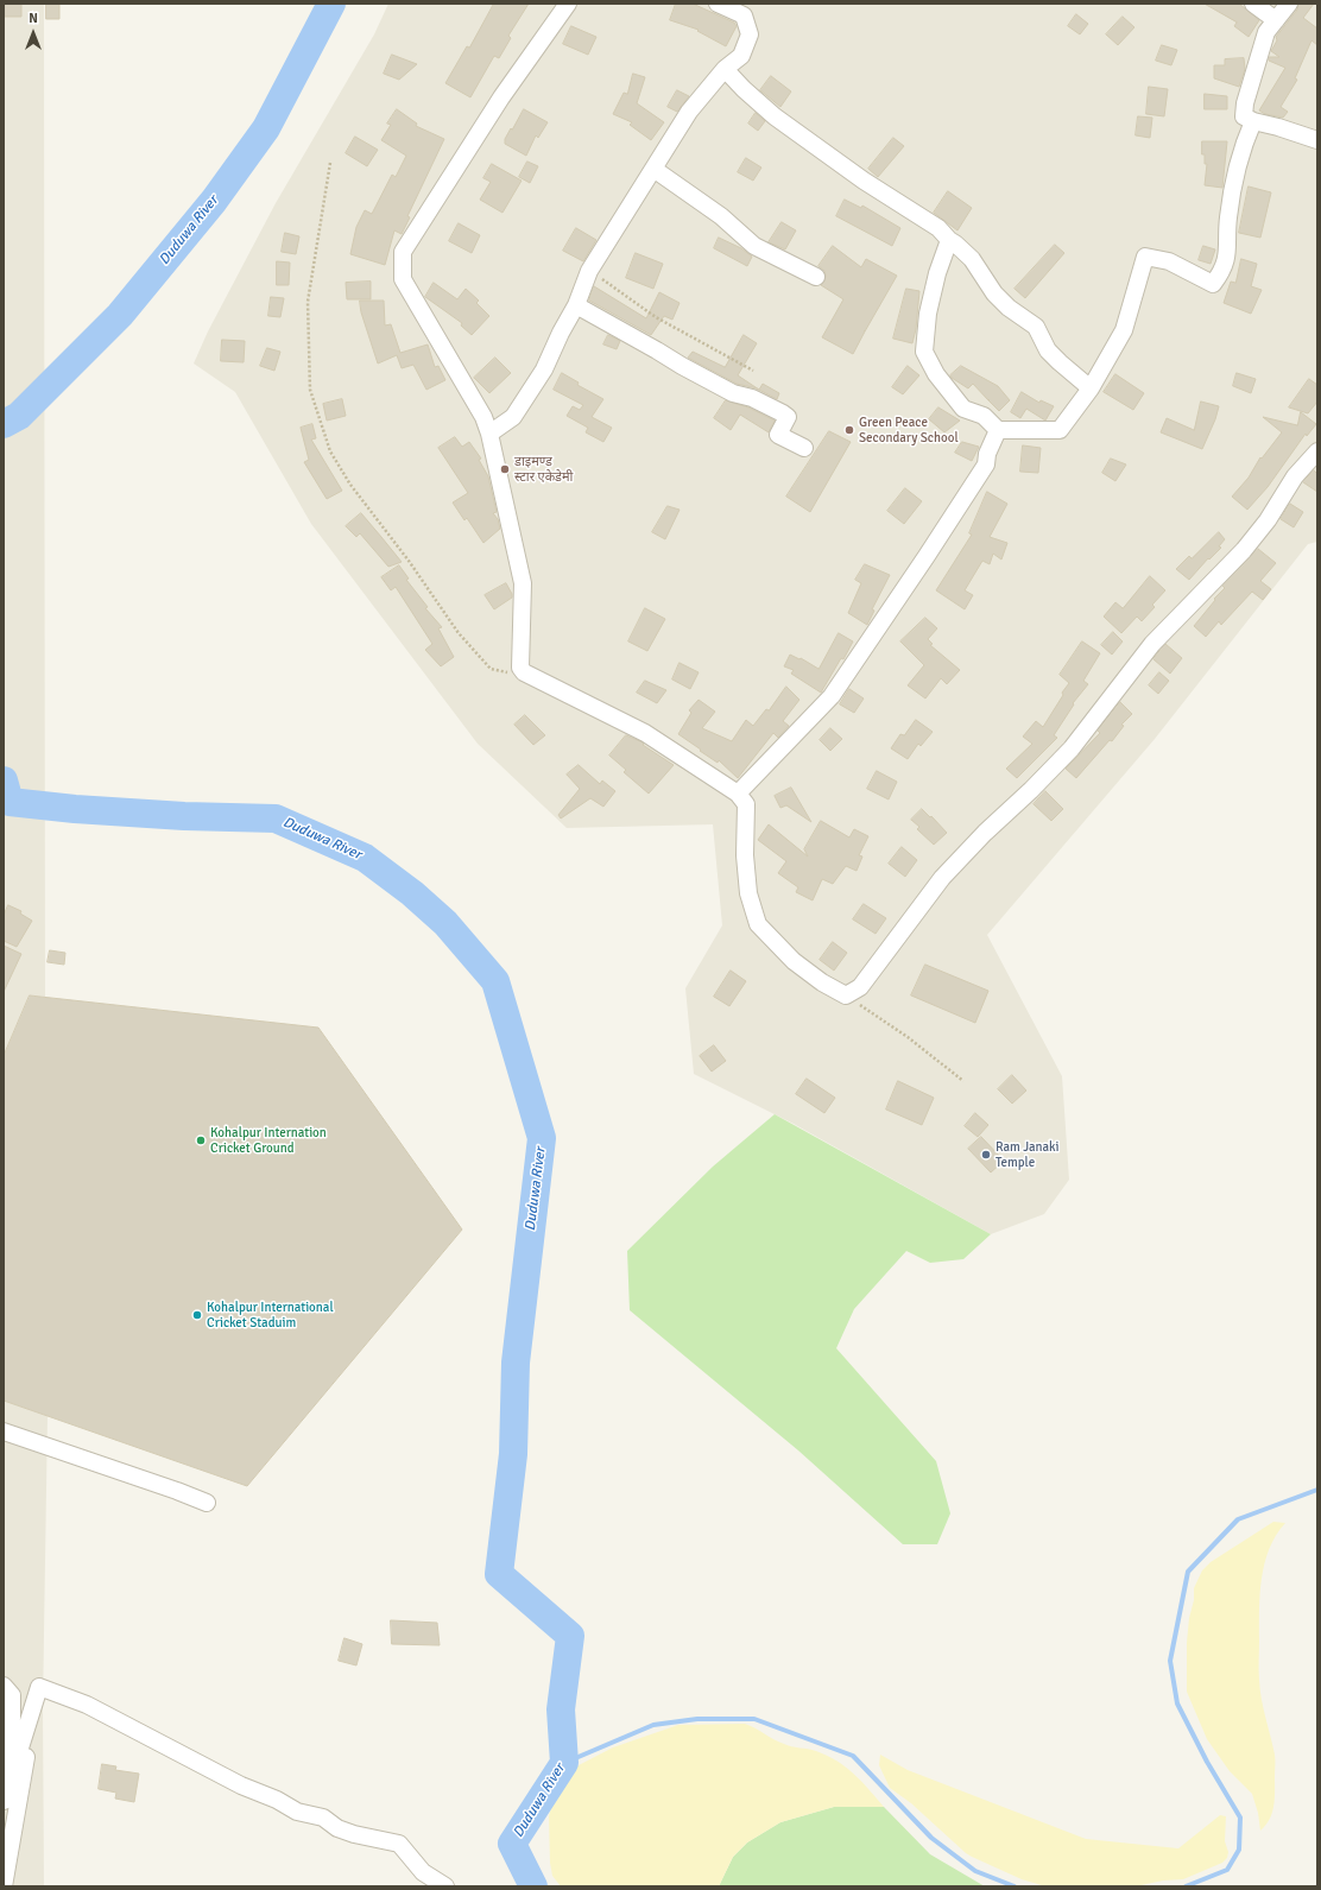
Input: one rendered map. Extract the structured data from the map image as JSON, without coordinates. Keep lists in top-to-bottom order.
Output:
{
  "water": ["Duduwa River"],
  "places": [
    "Green Peace Secondary School",
    "डाइमण्ड स्टार एकेडेमी",
    "Kohalpur Internation Cricket Ground",
    "Ram Janaki Temple",
    "Kohalpur International Cricket Staduim"
  ],
  "north": "top"
}
